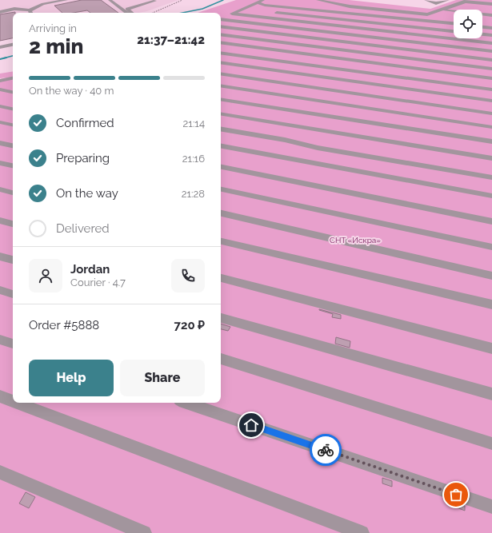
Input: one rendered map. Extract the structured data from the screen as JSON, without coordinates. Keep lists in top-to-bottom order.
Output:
{
  "parks": ["СНТ «Искра»"],
  "page": {
    "heading": ["2 min", "Arriving in", "21:37–21:42"],
    "panel": [
      "Jordan",
      "Courier · 4.7",
      "Order #5888",
      "720 ₽"
    ],
    "bar": "On the way · 40 m",
    "list": [
      ["Confirmed", "21:14"],
      ["Preparing", "21:16"],
      ["On the way", "21:28"],
      "Delivered"
    ],
    "buttons": ["Help", "Share"]
  }
}
